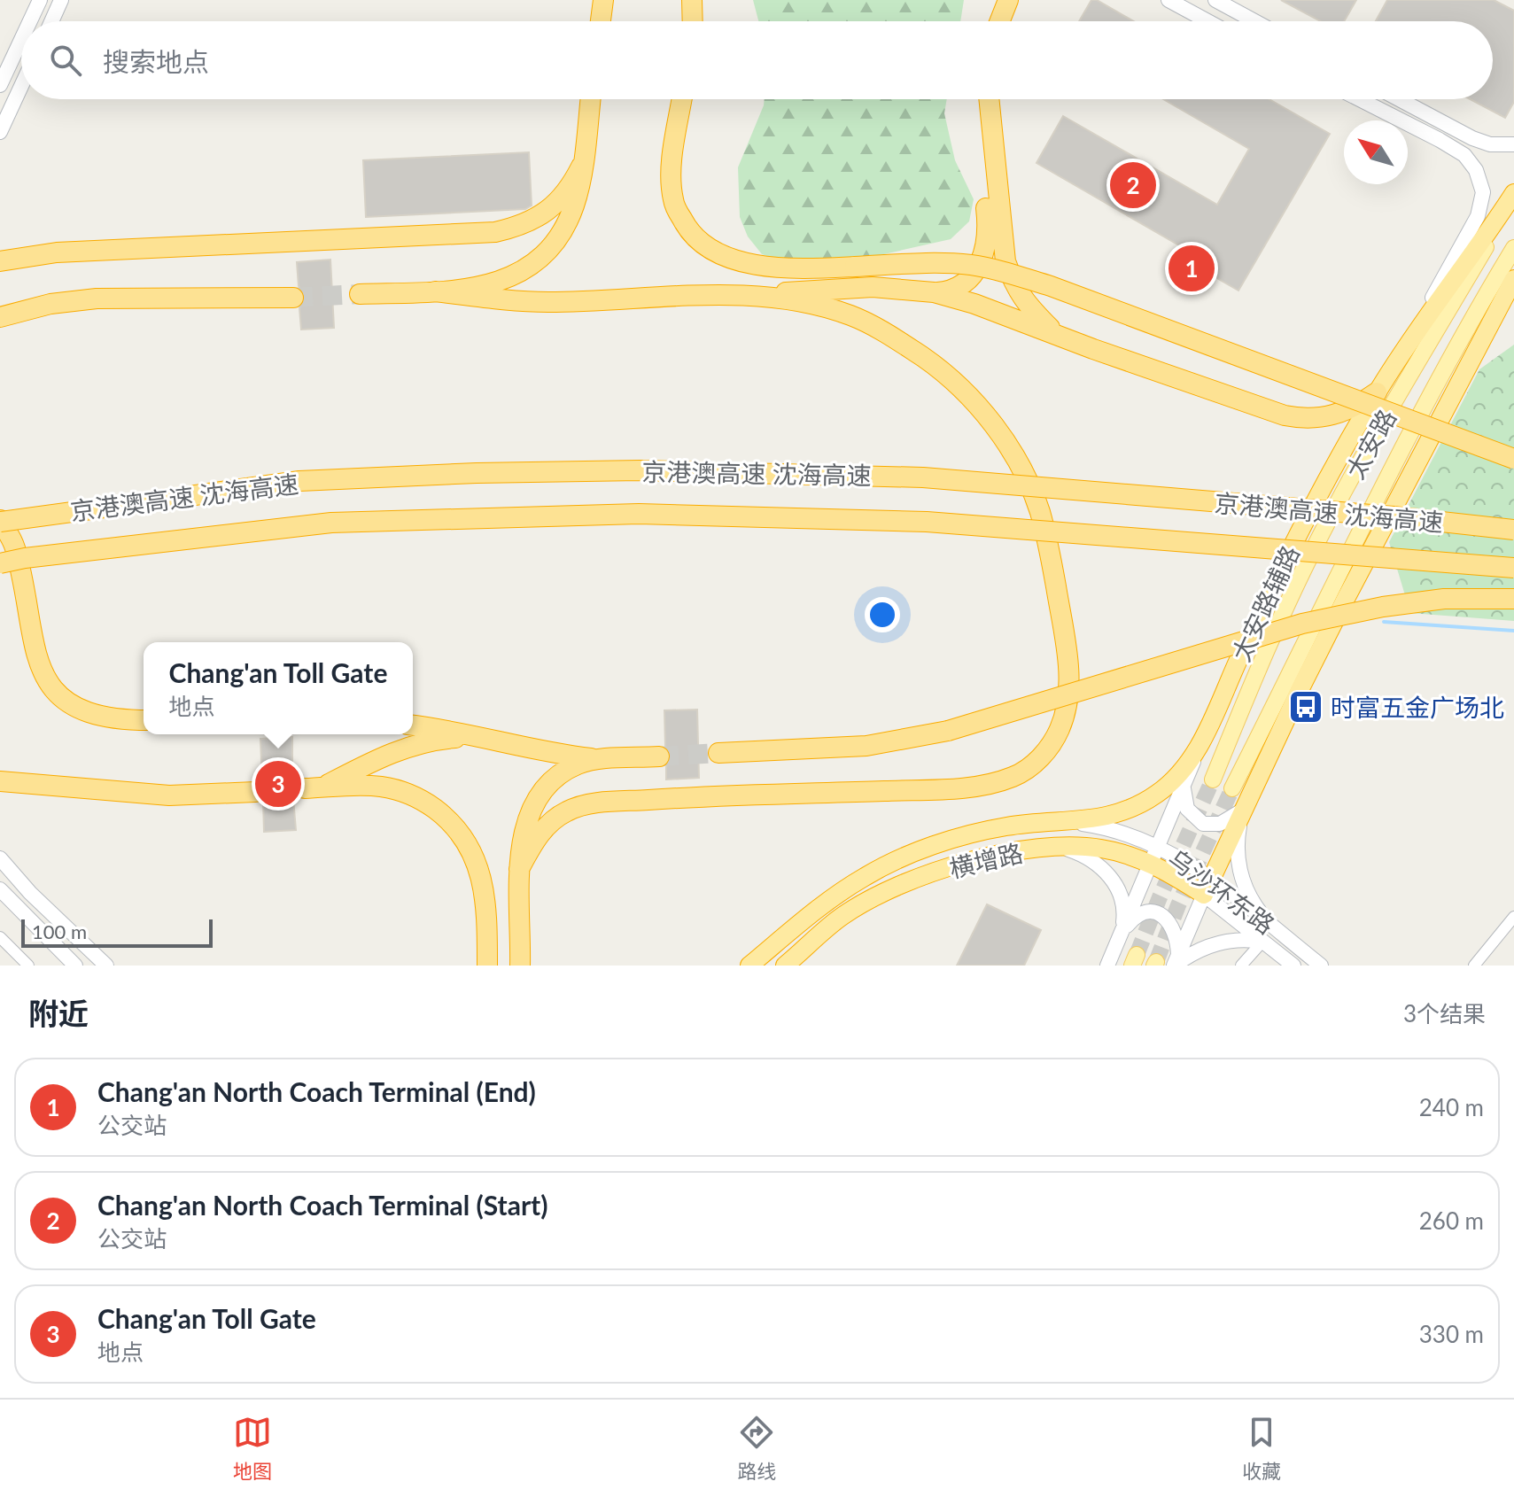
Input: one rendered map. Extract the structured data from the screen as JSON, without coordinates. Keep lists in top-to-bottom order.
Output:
{
  "streets": {
    "highway": ["京港澳高速 沈海高速", "太安路辅路", "横增路"],
    "main road": ["太安路", "乌沙环东路"]
  },
  "crossings": [
    ["太安路", "太安路辅路"],
    ["太安路辅路", "横增路"],
    ["太安路辅路", "乌沙环东路"],
    ["横增路", "乌沙环东路"]
  ],
  "places": {
    "bus stop": ["时富五金广场北"]
  },
  "scale_bar": "100 m",
  "north": "top left",
  "page": {
    "search": "搜索地点",
    "pins": ["2", "1", "3"],
    "popup": ["Chang'an Toll Gate", "地点"],
    "scale": "100 m",
    "heading": ["附近", "3个结果"],
    "list": [
      {
        "mark": "1",
        "name": "Chang'an North Coach Terminal (End)",
        "note": "公交站",
        "value": "240 m"
      },
      {
        "mark": "2",
        "name": "Chang'an North Coach Terminal (Start)",
        "note": "公交站",
        "value": "260 m"
      },
      {
        "mark": "3",
        "name": "Chang'an Toll Gate",
        "note": "地点",
        "value": "330 m"
      }
    ],
    "nav": ["地图", "路线", "收藏"]
  }
}
